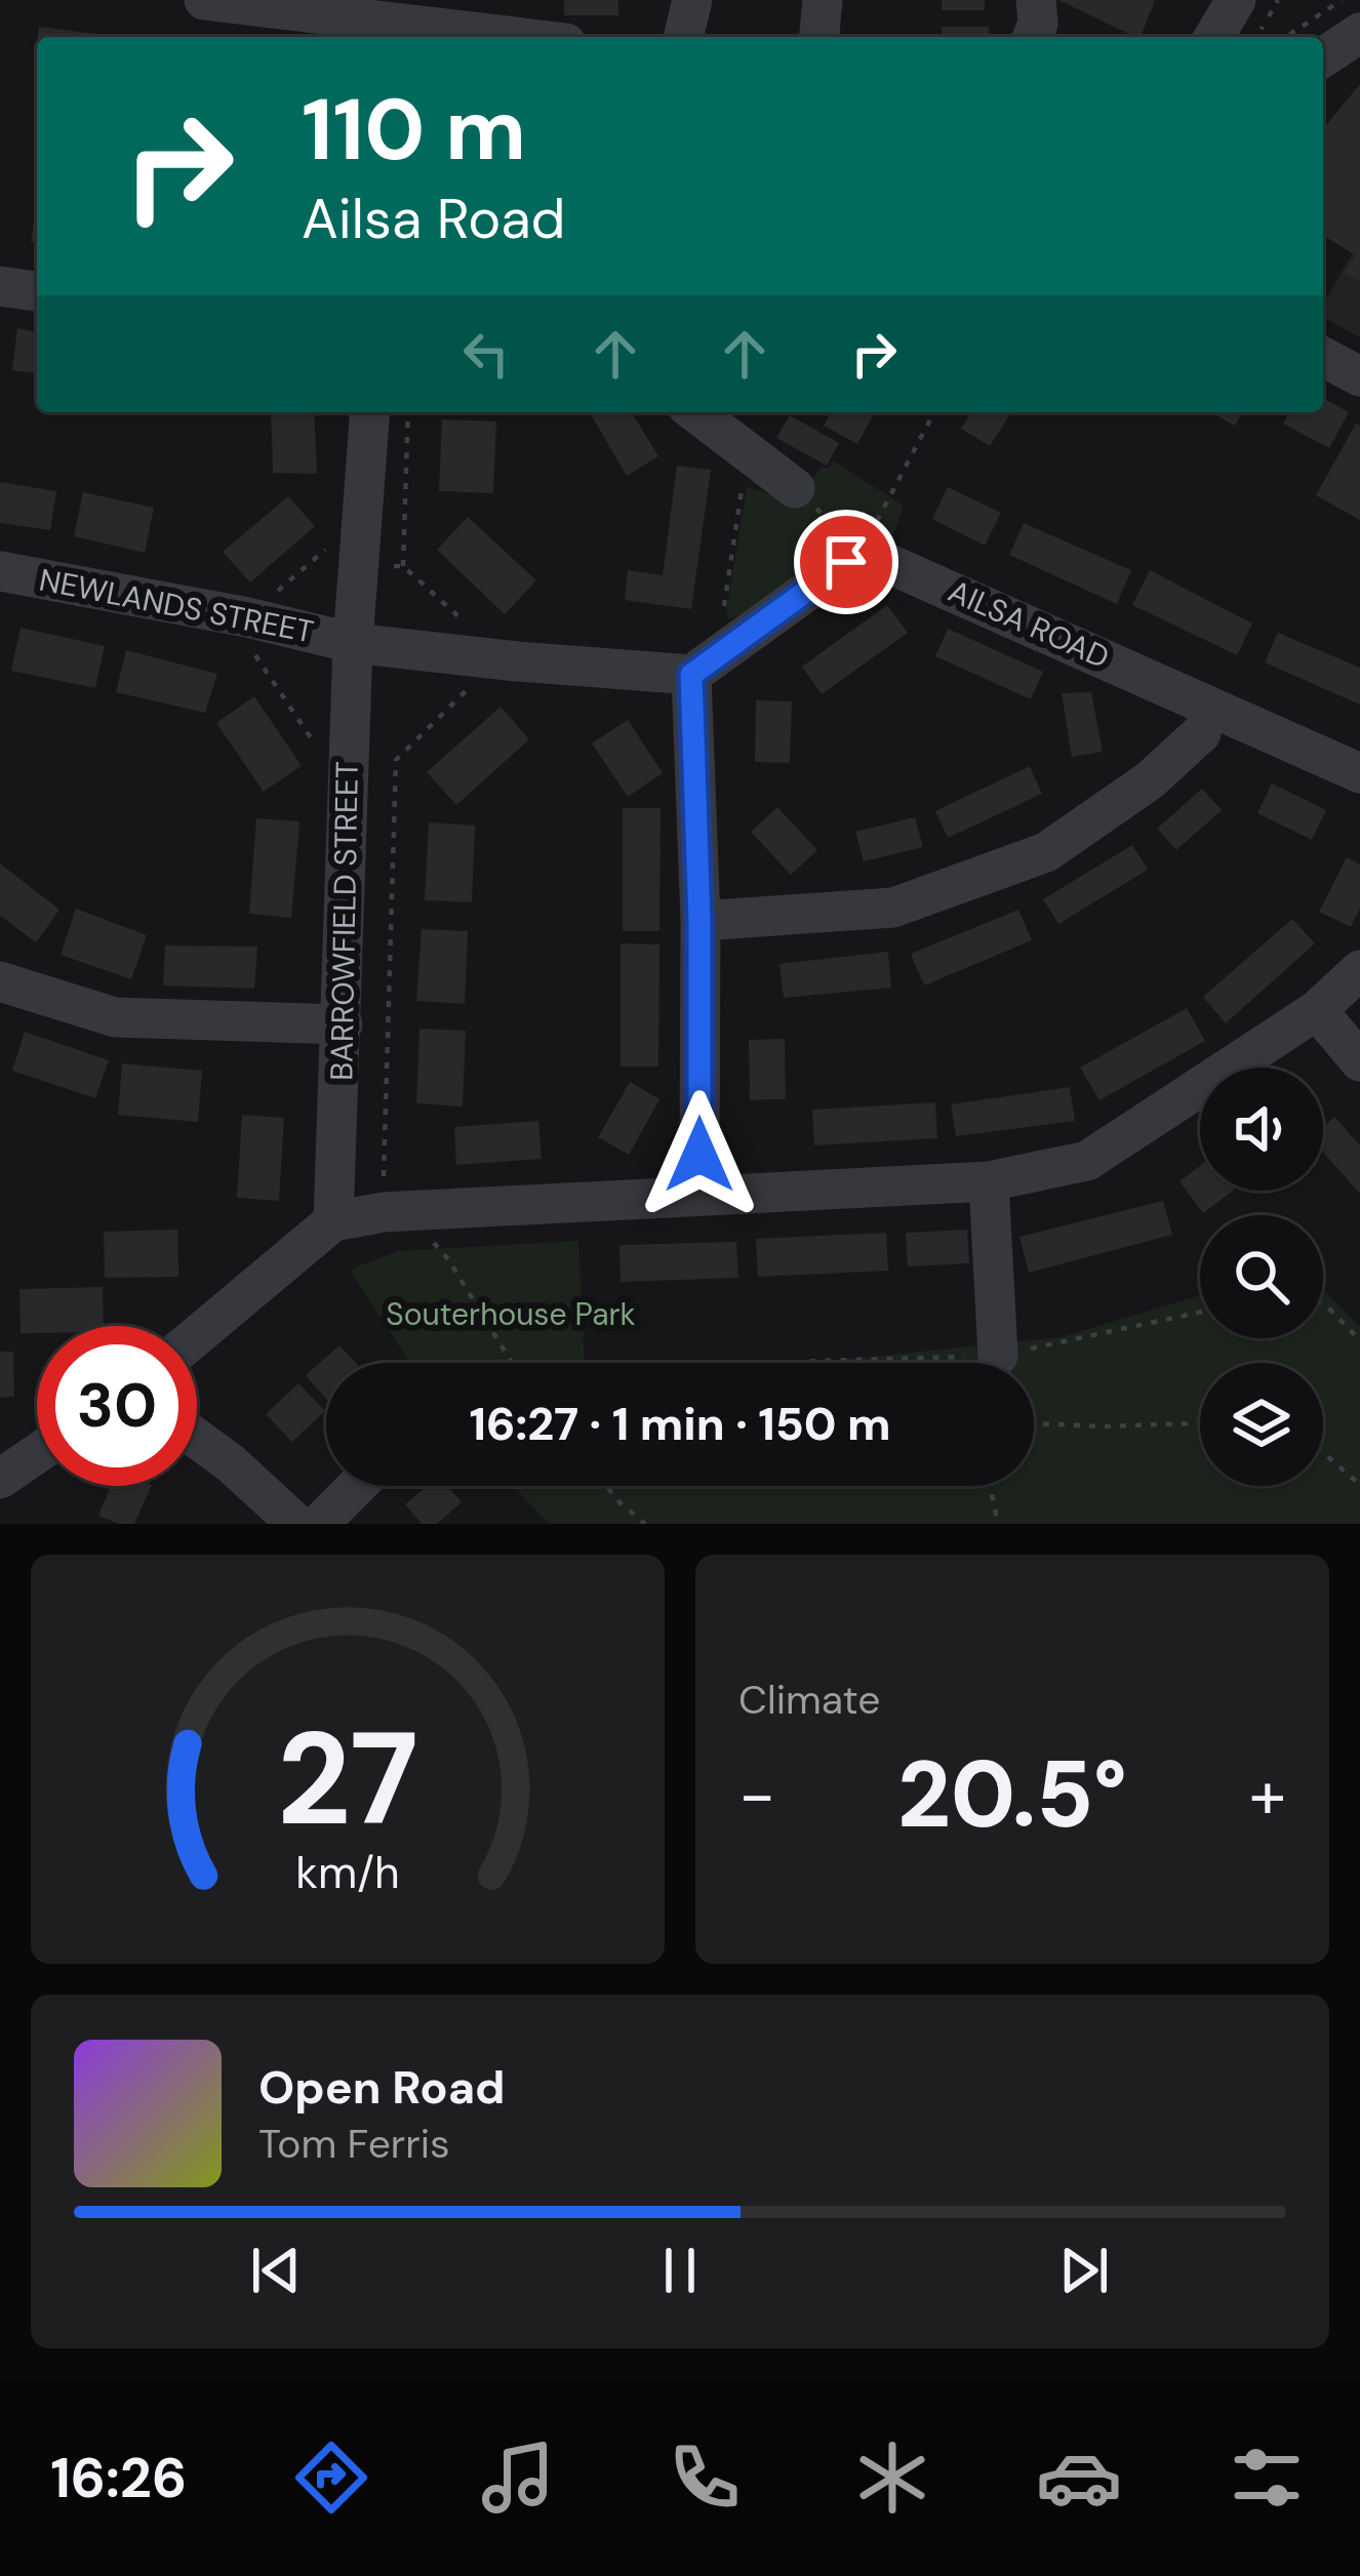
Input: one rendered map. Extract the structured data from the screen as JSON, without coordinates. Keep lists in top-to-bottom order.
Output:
{
  "streets": {
    "street": ["NEWLANDS STREET", "AILSA ROAD", "BARROWFIELD STREET"]
  },
  "crossings": [
    ["NEWLANDS STREET", "BARROWFIELD STREET"]
  ],
  "parks": ["Souterhouse Park"],
  "page": {
    "turn": ["110 m", "Ailsa Road"],
    "limit": "30",
    "trip": "16:27 · 1 min · 150 m",
    "tile": "Climate",
    "heat": ["−", "20.5°", "+"],
    "song": ["Open Road", "Tom Ferris"],
    "tabs": "16:26",
    "gauge": ["27", "km/h"]
  }
}
